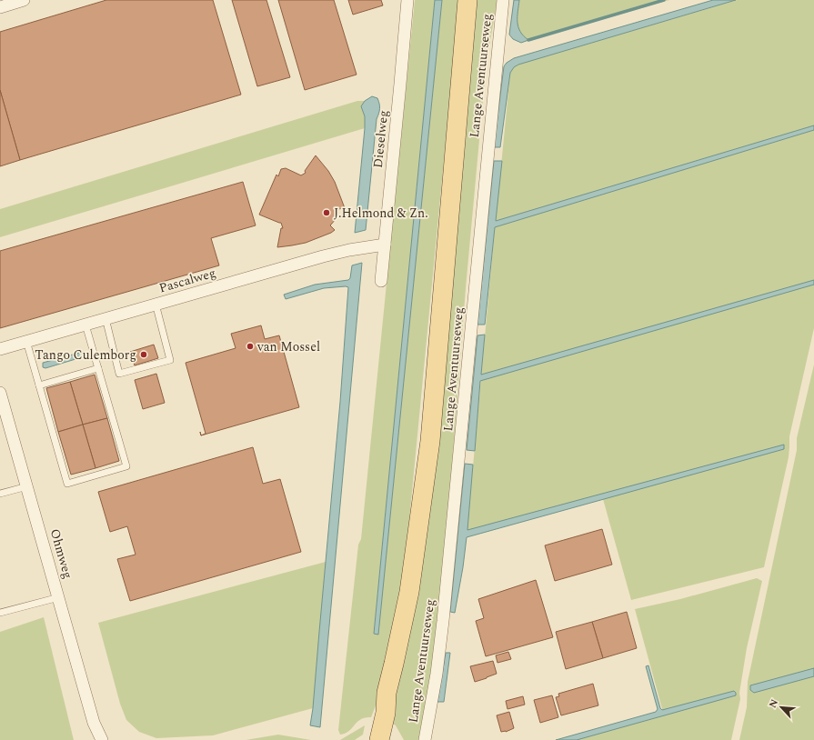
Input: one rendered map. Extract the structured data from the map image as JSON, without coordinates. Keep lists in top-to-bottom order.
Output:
{
  "streets": {
    "street": [
      "Lange Aventuurseweg",
      "Dieselweg",
      "Pascalweg",
      "Ohmweg"
    ]
  },
  "crossings": [
    ["Dieselweg", "Pascalweg"]
  ],
  "places": ["J.Helmond & Zn.", "van Mossel", "Tango Culemborg"],
  "north": "top left"
}
